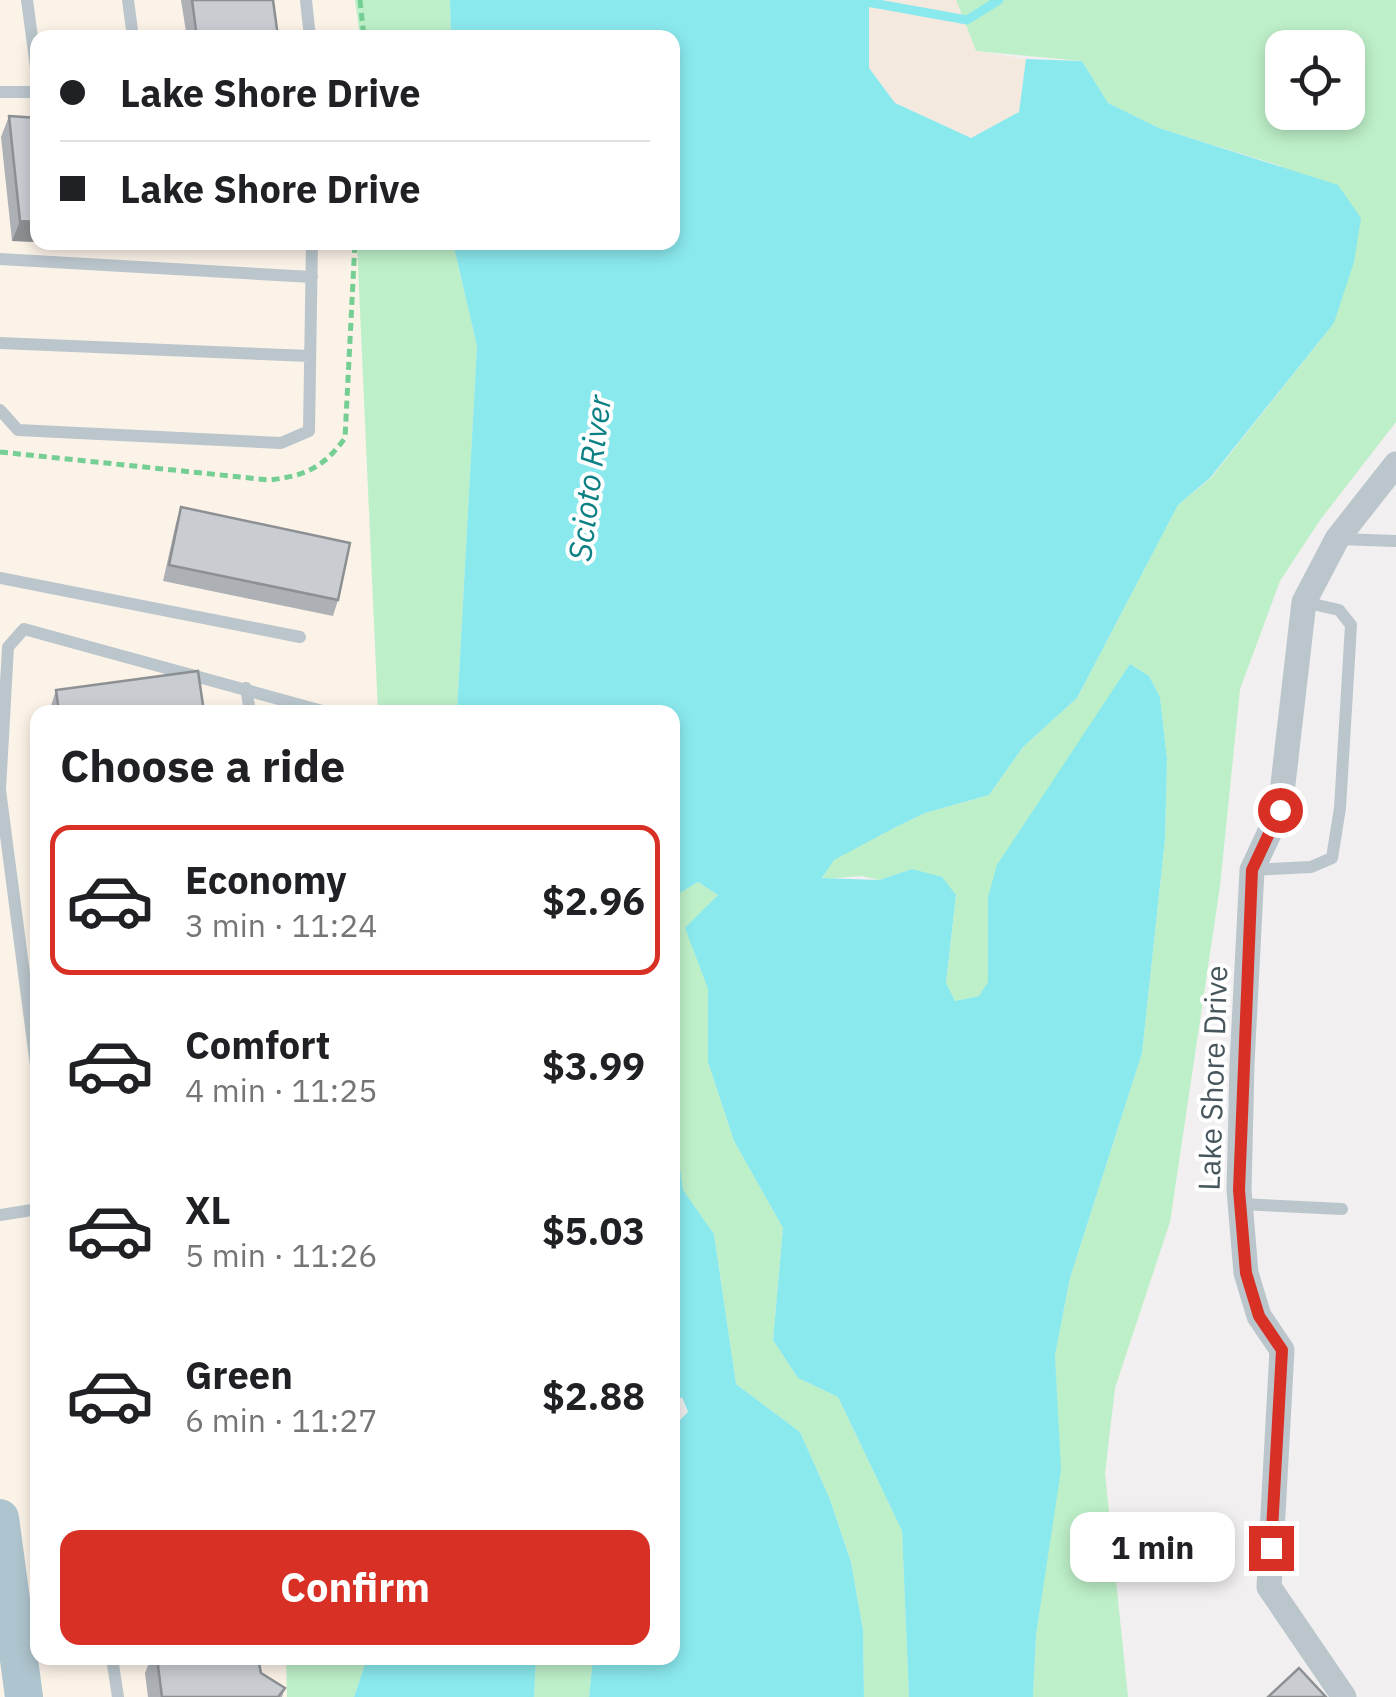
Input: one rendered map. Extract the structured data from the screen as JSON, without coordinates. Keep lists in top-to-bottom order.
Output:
{
  "streets": {
    "street": ["Lake Shore Drive"]
  },
  "water": ["Scioto River"],
  "page": {
    "banner": ["Lake Shore Drive", "Lake Shore Drive"],
    "heading": "Choose a ride",
    "list": [
      {
        "name": "Economy",
        "note": "3 min · 11:24",
        "value": "$2.96"
      },
      {
        "name": "Comfort",
        "note": "4 min · 11:25",
        "value": "$3.99"
      },
      {
        "name": "XL",
        "note": "5 min · 11:26",
        "value": "$5.03"
      },
      {
        "name": "Green",
        "note": "6 min · 11:27",
        "value": "$2.88"
      }
    ],
    "buttons": "Confirm",
    "bubble": "1 min"
  }
}
